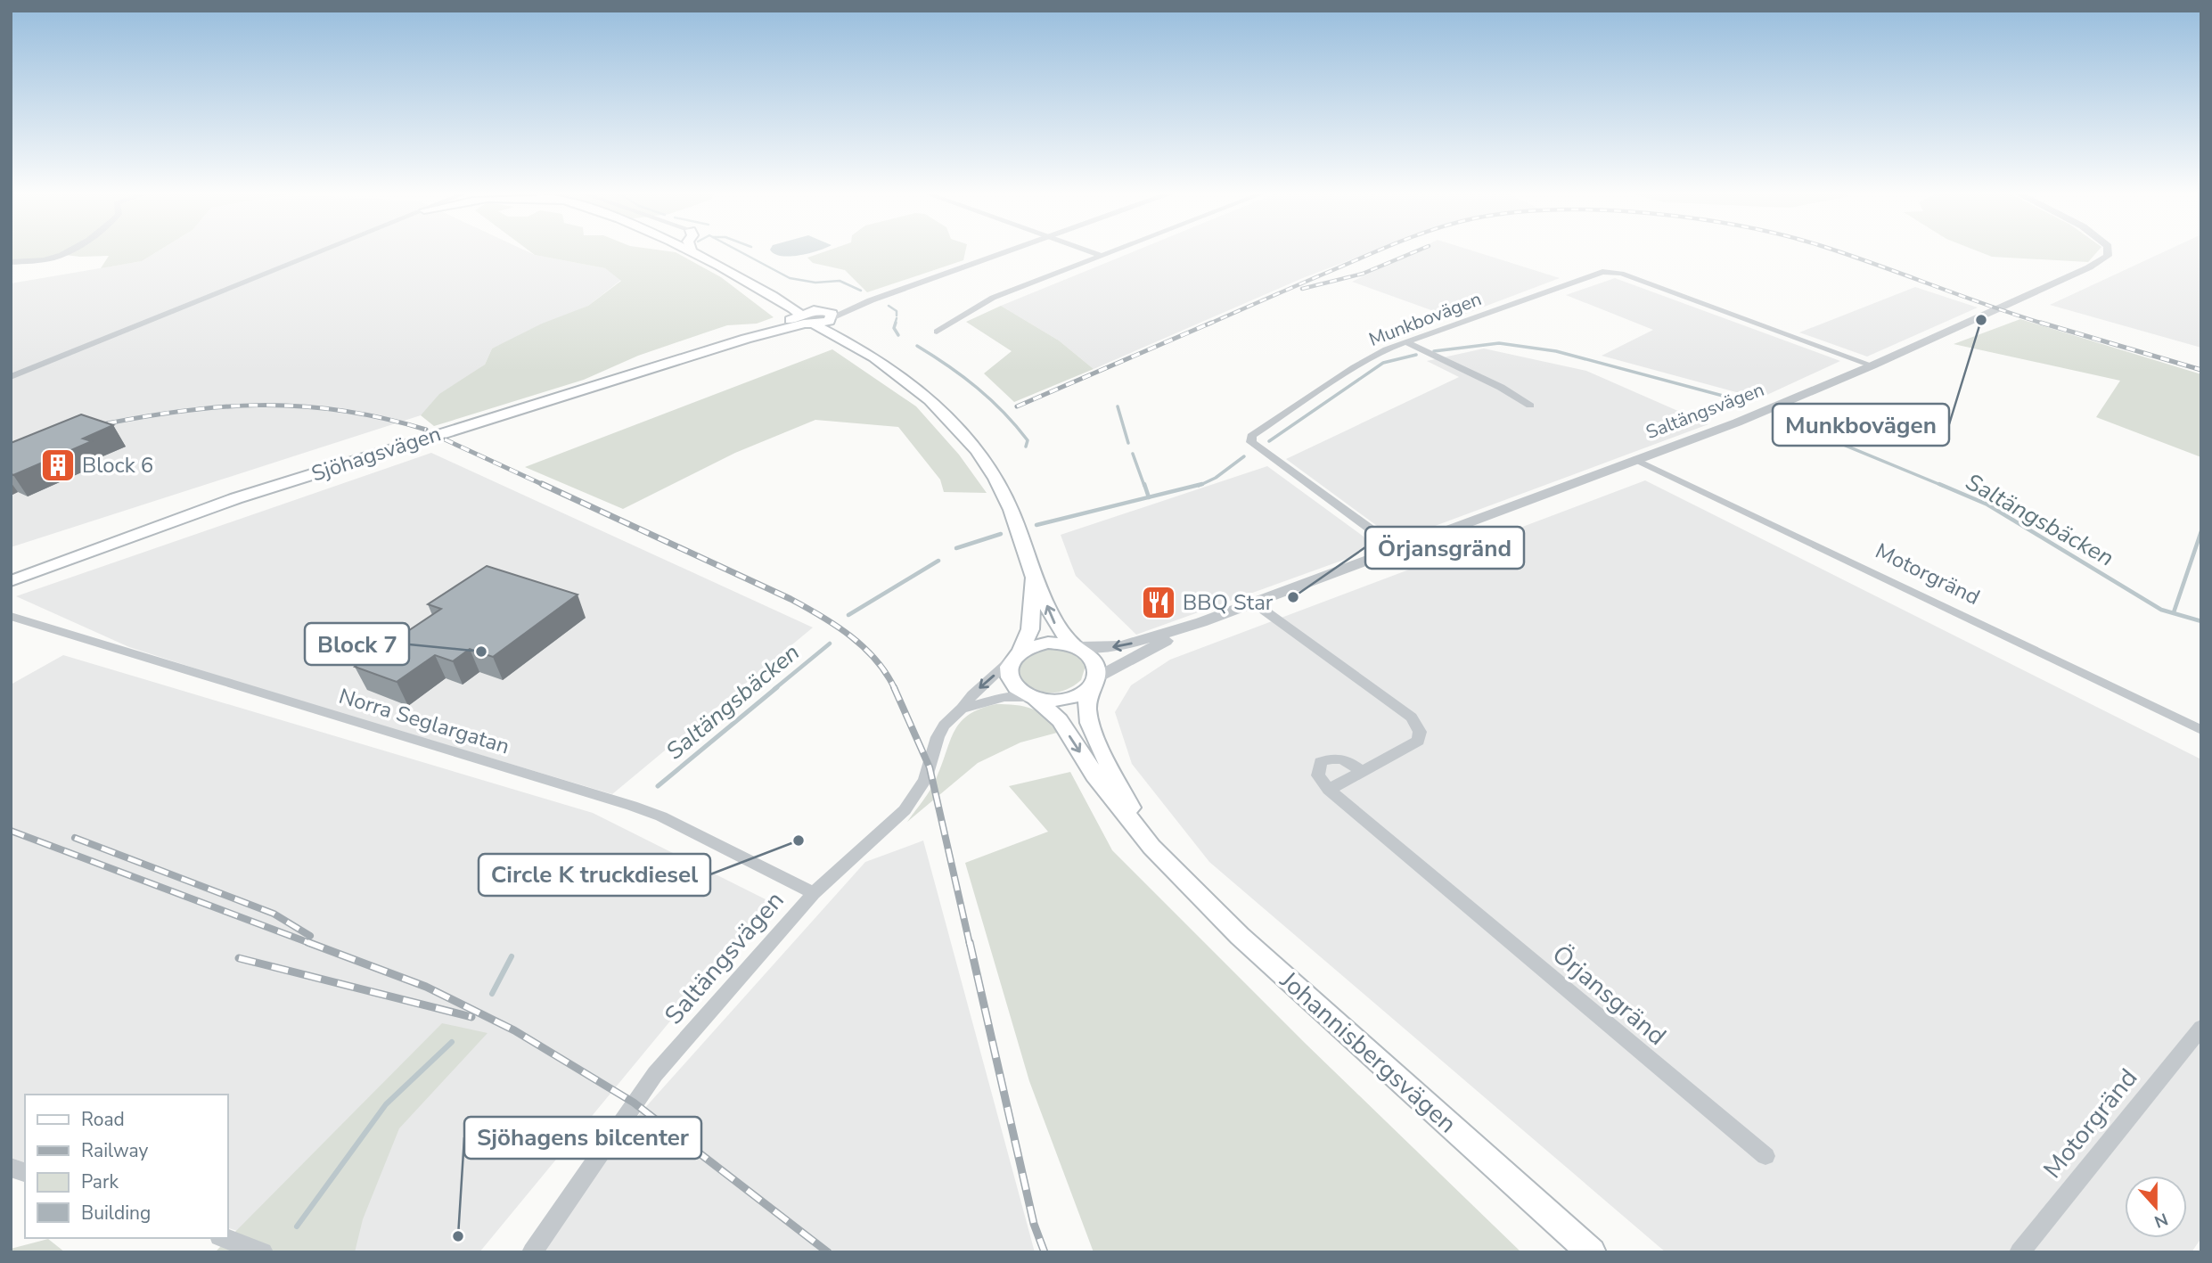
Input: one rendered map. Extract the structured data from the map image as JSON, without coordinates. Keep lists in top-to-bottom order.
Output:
{
  "streets": {
    "main road": ["Sjöhagsvägen", "Johannisbergsvägen"],
    "street": [
      "Munkbovägen",
      "Saltängsvägen",
      "Motorgränd",
      "Norra Seglargatan",
      "Örjansgränd"
    ]
  },
  "crossings": [
    ["Munkbovägen", "Saltängsvägen"],
    ["Saltängsvägen", "Motorgränd"],
    ["Saltängsvägen", "Norra Seglargatan"],
    ["Saltängsvägen", "Johannisbergsvägen"]
  ],
  "water": ["Saltängsbäcken"],
  "places": {
    "other": [
      "Munkbovägen",
      "Örjansgränd",
      "Block 7",
      "Circle K truckdiesel",
      "Sjöhagens bilcenter"
    ],
    "building": ["Block 6"],
    "restaurant": ["BBQ Star"]
  },
  "legend": [
    "Road",
    "Railway",
    "Park",
    "Building"
  ],
  "north": "bottom"
}
